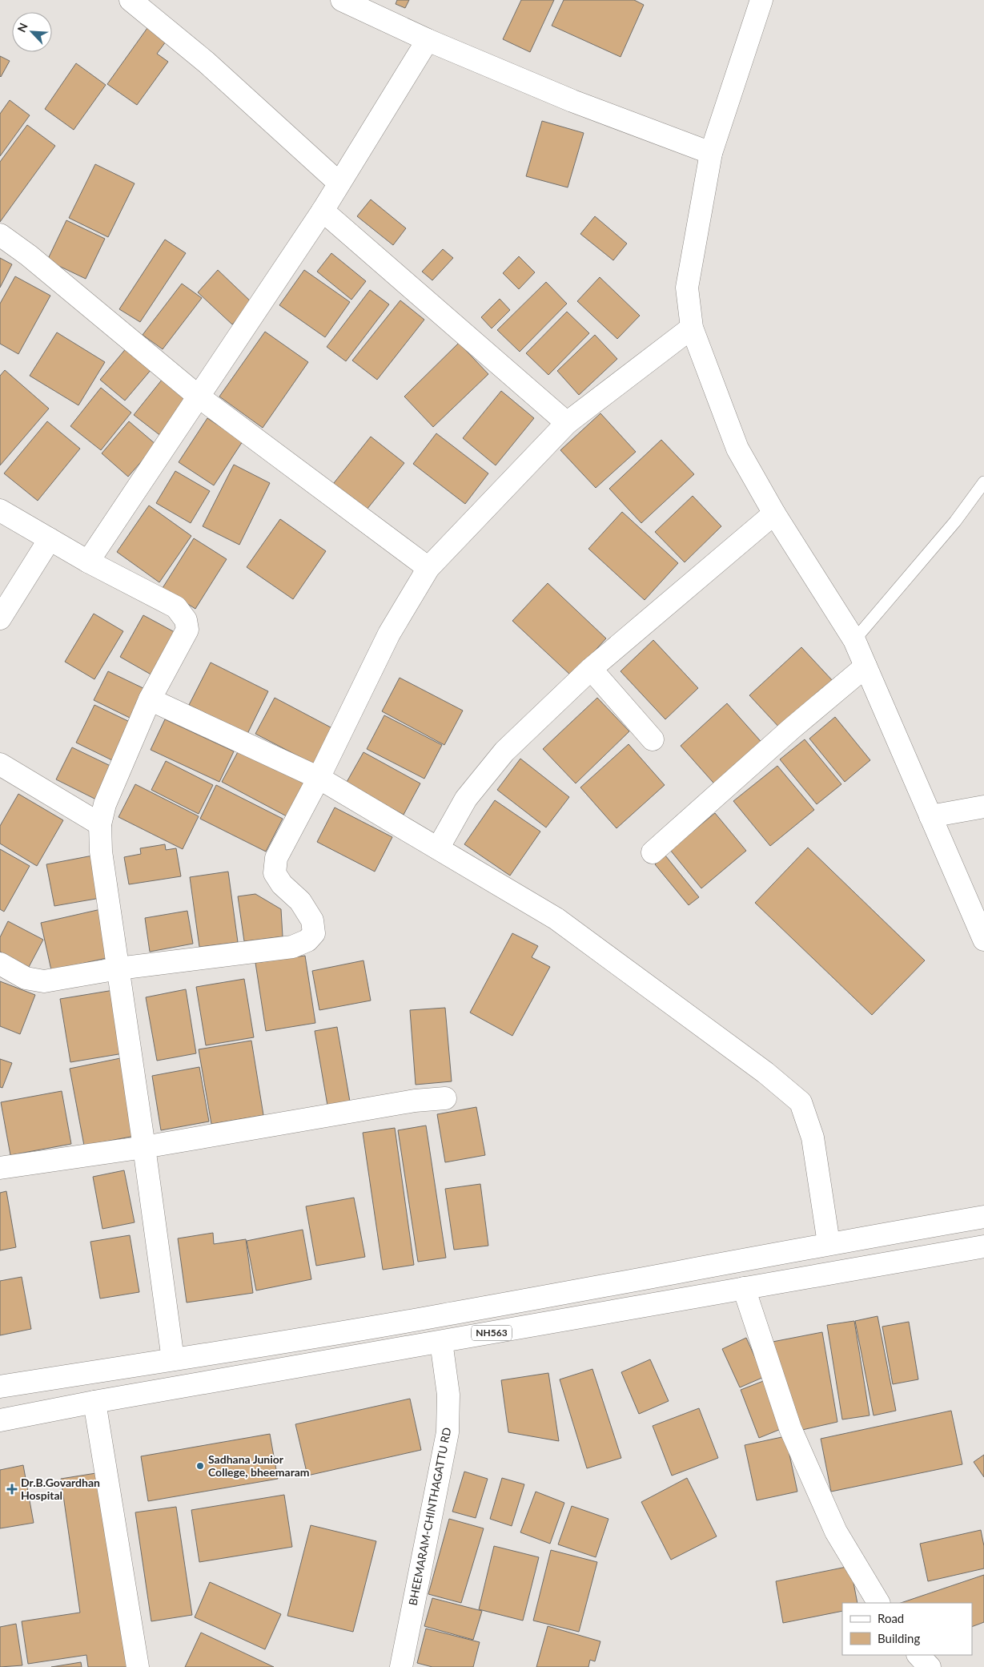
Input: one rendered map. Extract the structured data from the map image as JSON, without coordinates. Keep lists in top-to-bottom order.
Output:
{
  "streets": {
    "main road": ["NH563", "BHEEMARAM-CHINTHAGATTU RD"]
  },
  "crossings": [
    ["NH563", "BHEEMARAM-CHINTHAGATTU RD"]
  ],
  "places": {
    "other": ["Sadhana Junior College, bheemaram"],
    "health": ["Dr.B.Govardhan Hospital"]
  },
  "legend": ["Road", "Building"],
  "north": "top left"
}
